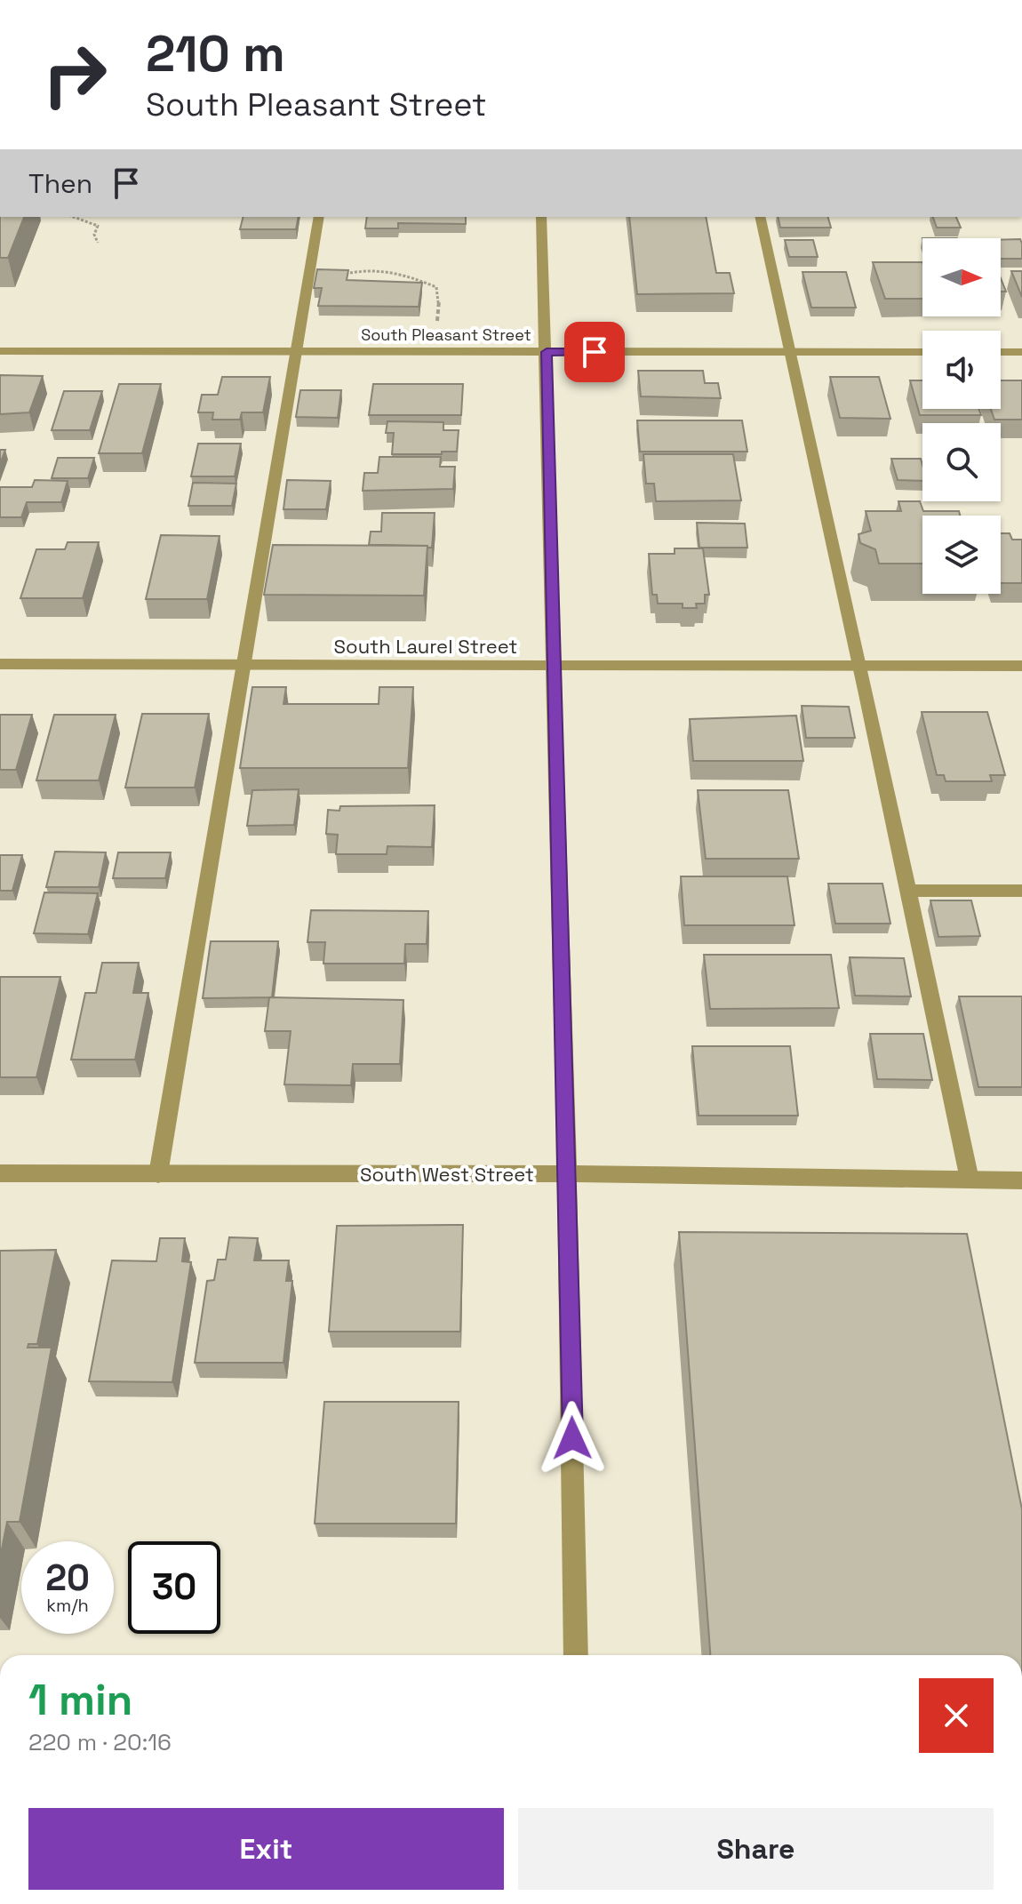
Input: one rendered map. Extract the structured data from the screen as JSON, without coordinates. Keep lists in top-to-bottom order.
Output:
{
  "streets": {
    "street": ["South Pleasant Street", "South Laurel Street", "South West Street"]
  },
  "north": "right",
  "page": {
    "turn": ["210 m", "South Pleasant Street"],
    "then": "Then",
    "speed": "20 km/h",
    "limit": "30",
    "heading": ["1 min", "220 m · 20:16"],
    "buttons": ["Exit", "Share"]
  }
}
